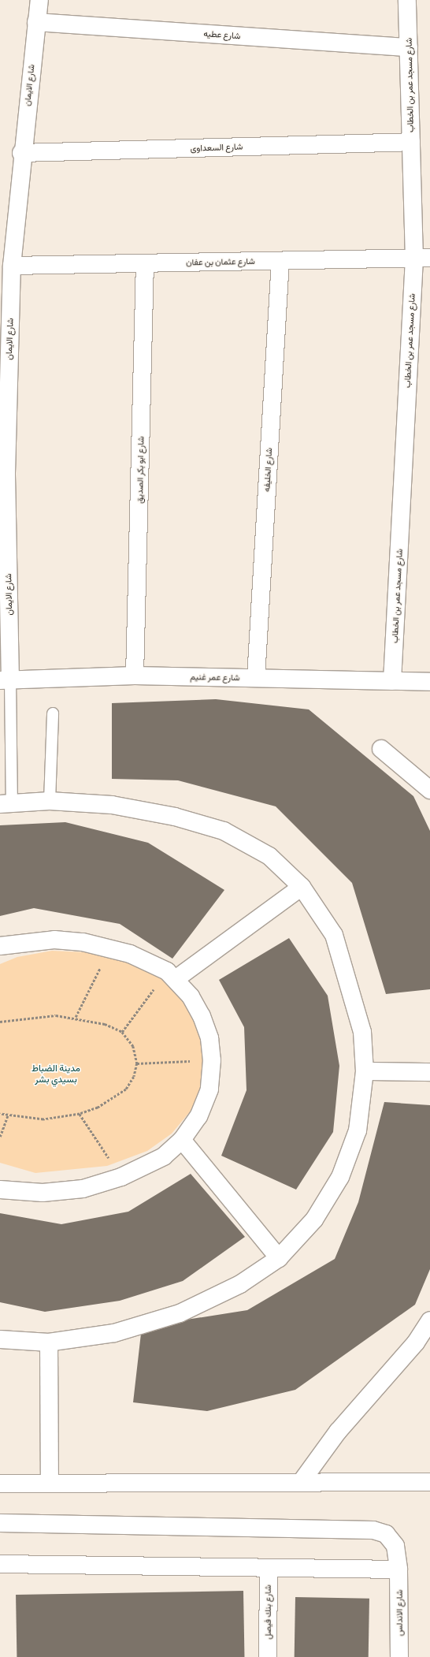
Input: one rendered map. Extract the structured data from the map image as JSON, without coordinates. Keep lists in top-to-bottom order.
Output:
{
  "streets": {
    "street": [
      "شارع عطيه",
      "شارع الايمان",
      "شارع مسجد عمر بن الخطاب",
      "شارع السعداوى",
      "شارع عثمان بن عفان",
      "شارع ابو بكر الصديق",
      "شارع الخليفه",
      "شارع عمر غنيم",
      "شارع بنك فيصل",
      "شارع الاندلس"
    ]
  },
  "crossings": [
    ["شارع عطيه", "شارع الايمان"],
    ["شارع عطيه", "شارع مسجد عمر بن الخطاب"],
    ["شارع الايمان", "شارع السعداوى"],
    ["شارع الايمان", "شارع عثمان بن عفان"],
    ["شارع الايمان", "شارع عمر غنيم"],
    ["شارع مسجد عمر بن الخطاب", "شارع السعداوى"],
    ["شارع مسجد عمر بن الخطاب", "شارع عثمان بن عفان"],
    ["شارع مسجد عمر بن الخطاب", "شارع عمر غنيم"],
    ["شارع عثمان بن عفان", "شارع ابو بكر الصديق"],
    ["شارع عثمان بن عفان", "شارع الخليفه"],
    ["شارع ابو بكر الصديق", "شارع عمر غنيم"],
    ["شارع الخليفه", "شارع عمر غنيم"]
  ],
  "districts": ["مدينة الضباط بسيدي بشر"]
}
